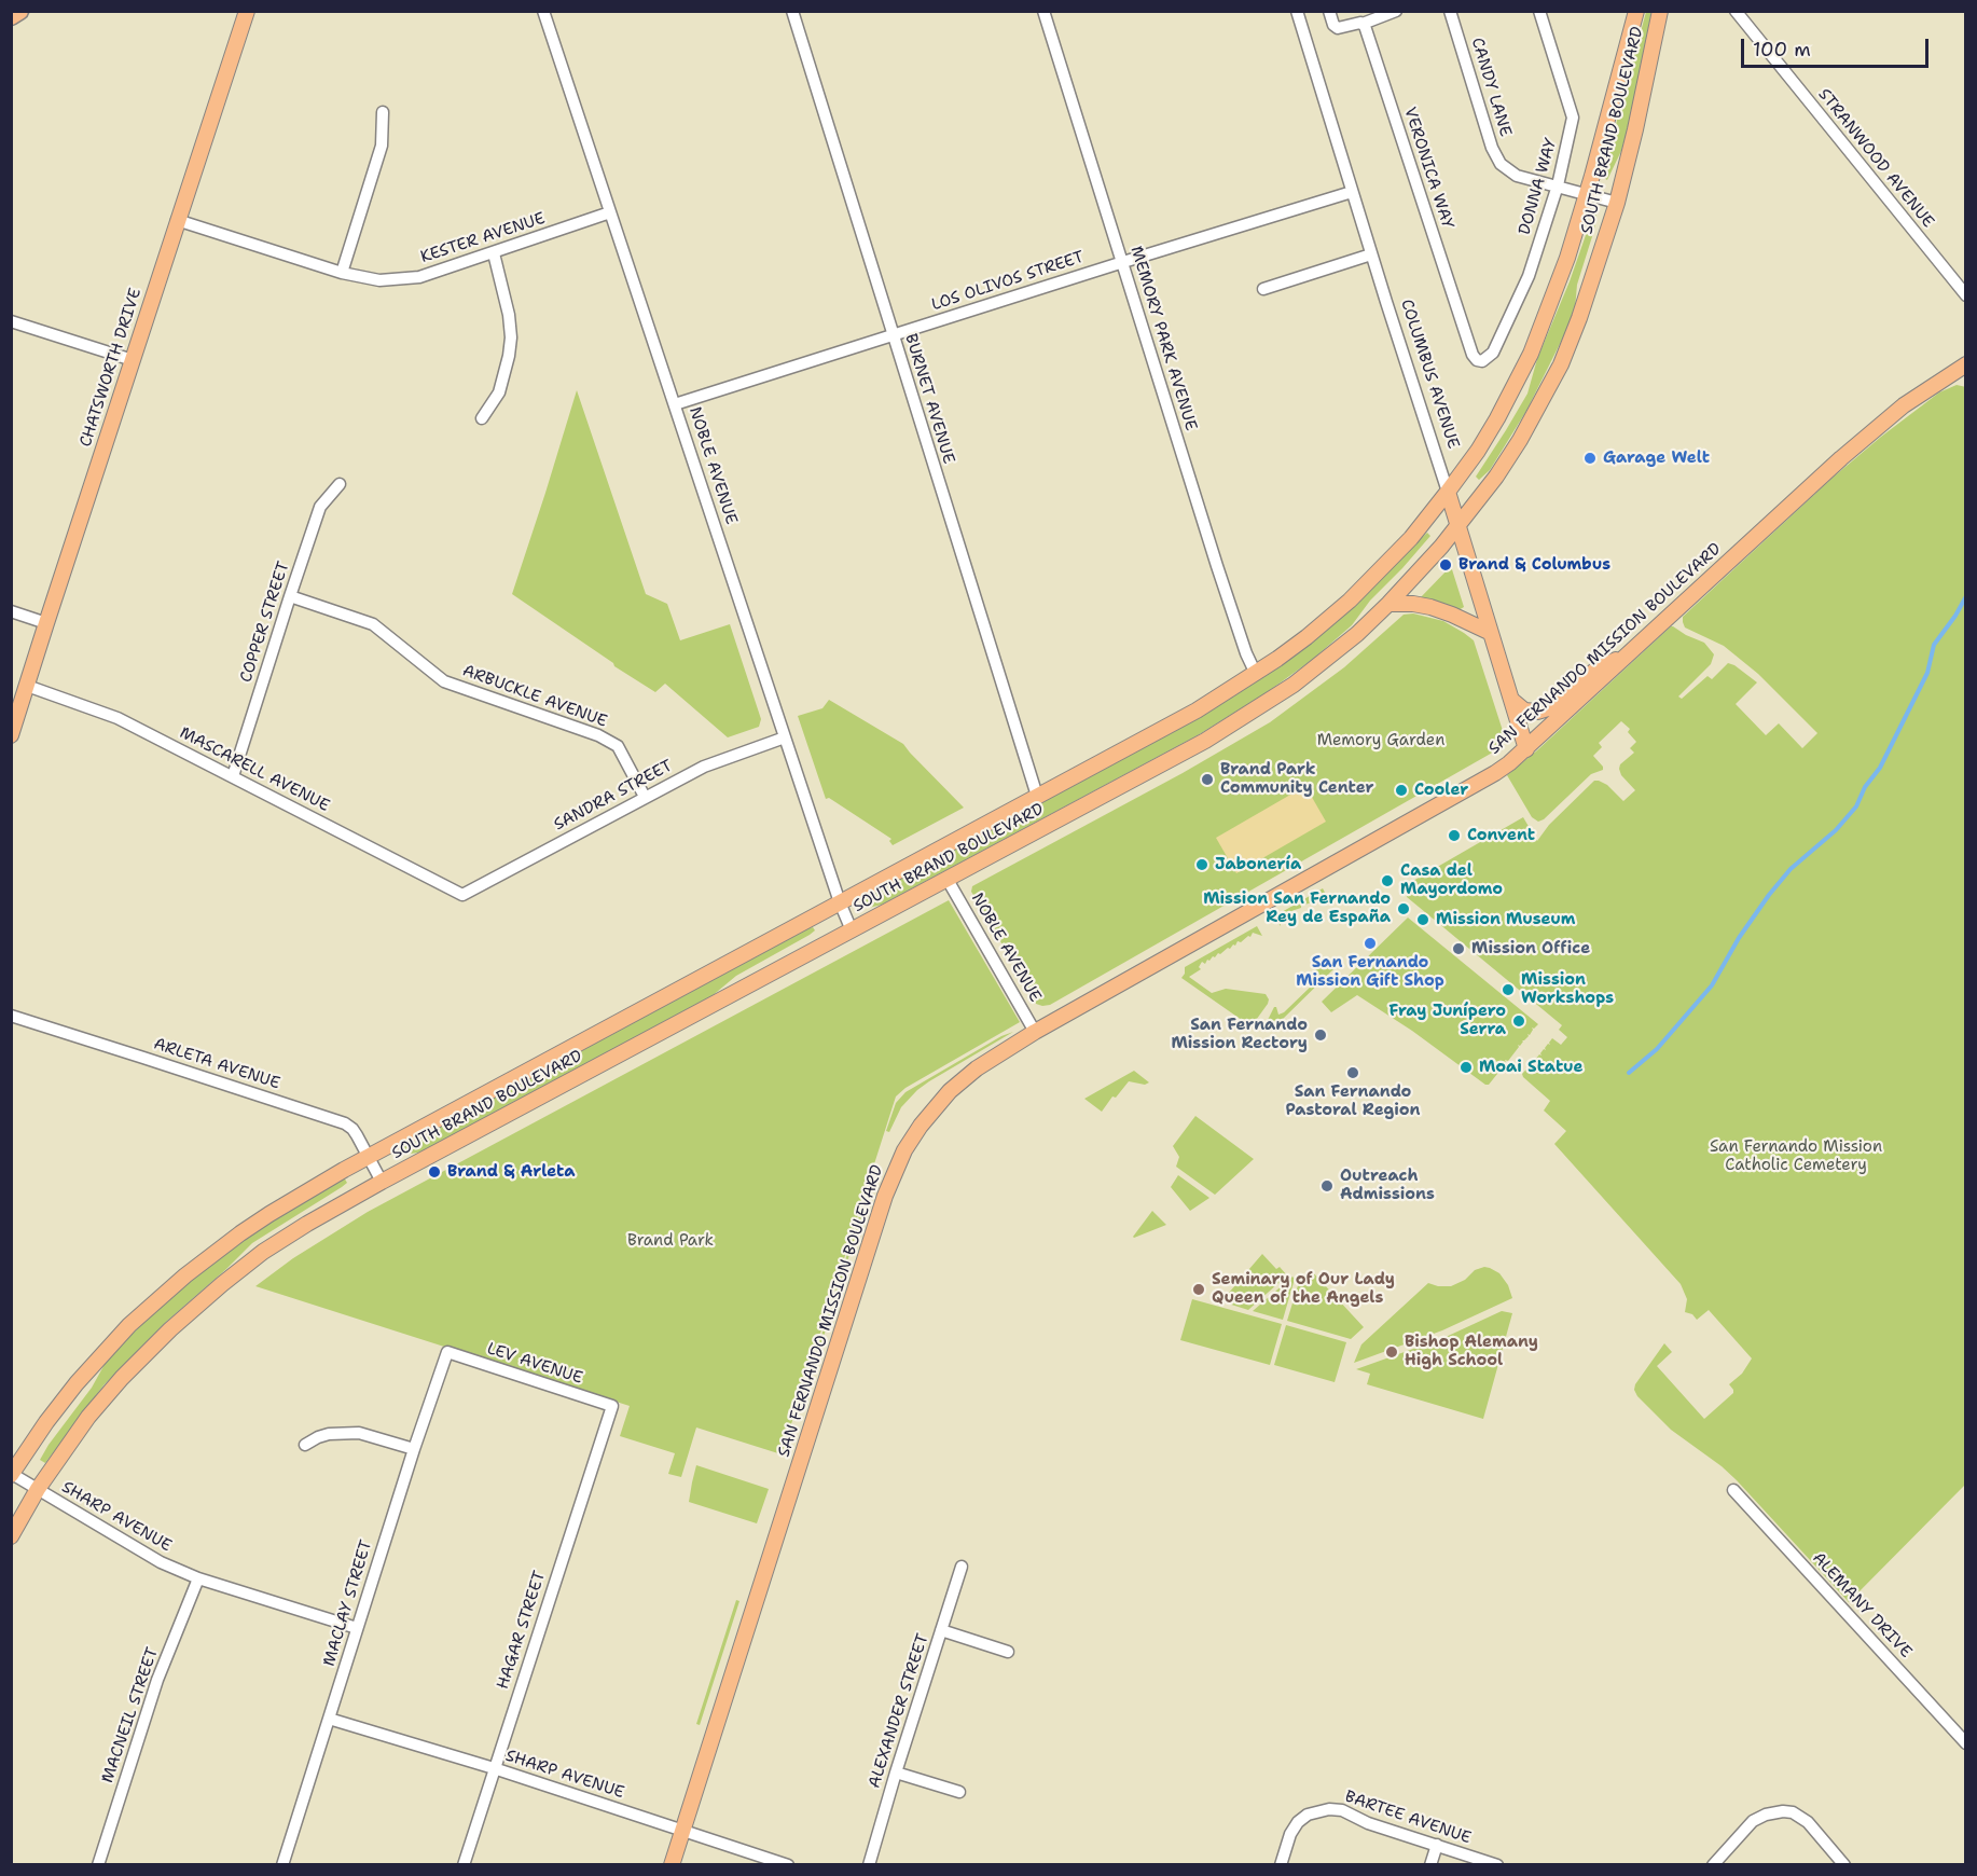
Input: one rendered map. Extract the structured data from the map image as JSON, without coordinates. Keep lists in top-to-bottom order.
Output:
{
  "streets": {
    "main road": [
      "SOUTH BRAND BOULEVARD",
      "CHATSWORTH DRIVE",
      "COLUMBUS AVENUE",
      "SAN FERNANDO MISSION BOULEVARD"
    ],
    "street": [
      "CANDY LANE",
      "STRANWOOD AVENUE",
      "VERONICA WAY",
      "DONNA WAY",
      "KESTER AVENUE",
      "LOS OLIVOS STREET",
      "MEMORY PARK AVENUE",
      "BURNET AVENUE",
      "NOBLE AVENUE",
      "COPPER STREET",
      "ARBUCKLE AVENUE",
      "MASCARELL AVENUE",
      "SANDRA STREET",
      "ARLETA AVENUE",
      "LEV AVENUE",
      "SHARP AVENUE",
      "MACLAY STREET",
      "ALEMANY DRIVE",
      "HAGAR STREET",
      "ALEXANDER STREET",
      "MACNEIL STREET",
      "BARTEE AVENUE"
    ]
  },
  "crossings": [
    ["CANDY LANE", "SOUTH BRAND BOULEVARD"],
    ["CANDY LANE", "DONNA WAY"],
    ["SOUTH BRAND BOULEVARD", "MEMORY PARK AVENUE"],
    ["SOUTH BRAND BOULEVARD", "COLUMBUS AVENUE"],
    ["SOUTH BRAND BOULEVARD", "BURNET AVENUE"],
    ["SOUTH BRAND BOULEVARD", "NOBLE AVENUE"],
    ["SOUTH BRAND BOULEVARD", "ARLETA AVENUE"],
    ["SOUTH BRAND BOULEVARD", "SHARP AVENUE"],
    ["VERONICA WAY", "DONNA WAY"],
    ["KESTER AVENUE", "CHATSWORTH DRIVE"],
    ["KESTER AVENUE", "NOBLE AVENUE"],
    ["LOS OLIVOS STREET", "MEMORY PARK AVENUE"],
    ["LOS OLIVOS STREET", "COLUMBUS AVENUE"],
    ["LOS OLIVOS STREET", "BURNET AVENUE"],
    ["LOS OLIVOS STREET", "NOBLE AVENUE"],
    ["CHATSWORTH DRIVE", "MASCARELL AVENUE"],
    ["COLUMBUS AVENUE", "SAN FERNANDO MISSION BOULEVARD"],
    ["NOBLE AVENUE", "SAN FERNANDO MISSION BOULEVARD"],
    ["NOBLE AVENUE", "SANDRA STREET"],
    ["COPPER STREET", "ARBUCKLE AVENUE"],
    ["COPPER STREET", "MASCARELL AVENUE"],
    ["SAN FERNANDO MISSION BOULEVARD", "SHARP AVENUE"],
    ["ARBUCKLE AVENUE", "SANDRA STREET"],
    ["MASCARELL AVENUE", "SANDRA STREET"],
    ["LEV AVENUE", "MACLAY STREET"],
    ["LEV AVENUE", "HAGAR STREET"],
    ["SHARP AVENUE", "MACLAY STREET"],
    ["SHARP AVENUE", "HAGAR STREET"],
    ["SHARP AVENUE", "MACNEIL STREET"]
  ],
  "parks": ["Memory Garden", "San Fernando Mission Catholic Cemetery", "Brand Park"],
  "places": [
    "Garage Welt",
    "Brand & Columbus",
    "Brand Park Community Center",
    "Cooler",
    "Convent",
    "Jabonería",
    "Casa del Mayordomo",
    "Mission San Fernando Rey de España",
    "Mission Museum",
    "San Fernando Mission Gift Shop",
    "Mission Office",
    "Mission Workshops",
    "Fray Junípero Serra",
    "San Fernando Mission Rectory",
    "Moai Statue",
    "San Fernando Pastoral Region",
    "Brand & Arleta",
    "Outreach Admissions",
    "Seminary of Our Lady Queen of the Angels",
    "Bishop Alemany High School"
  ],
  "scale_bar": "100 m"
}
